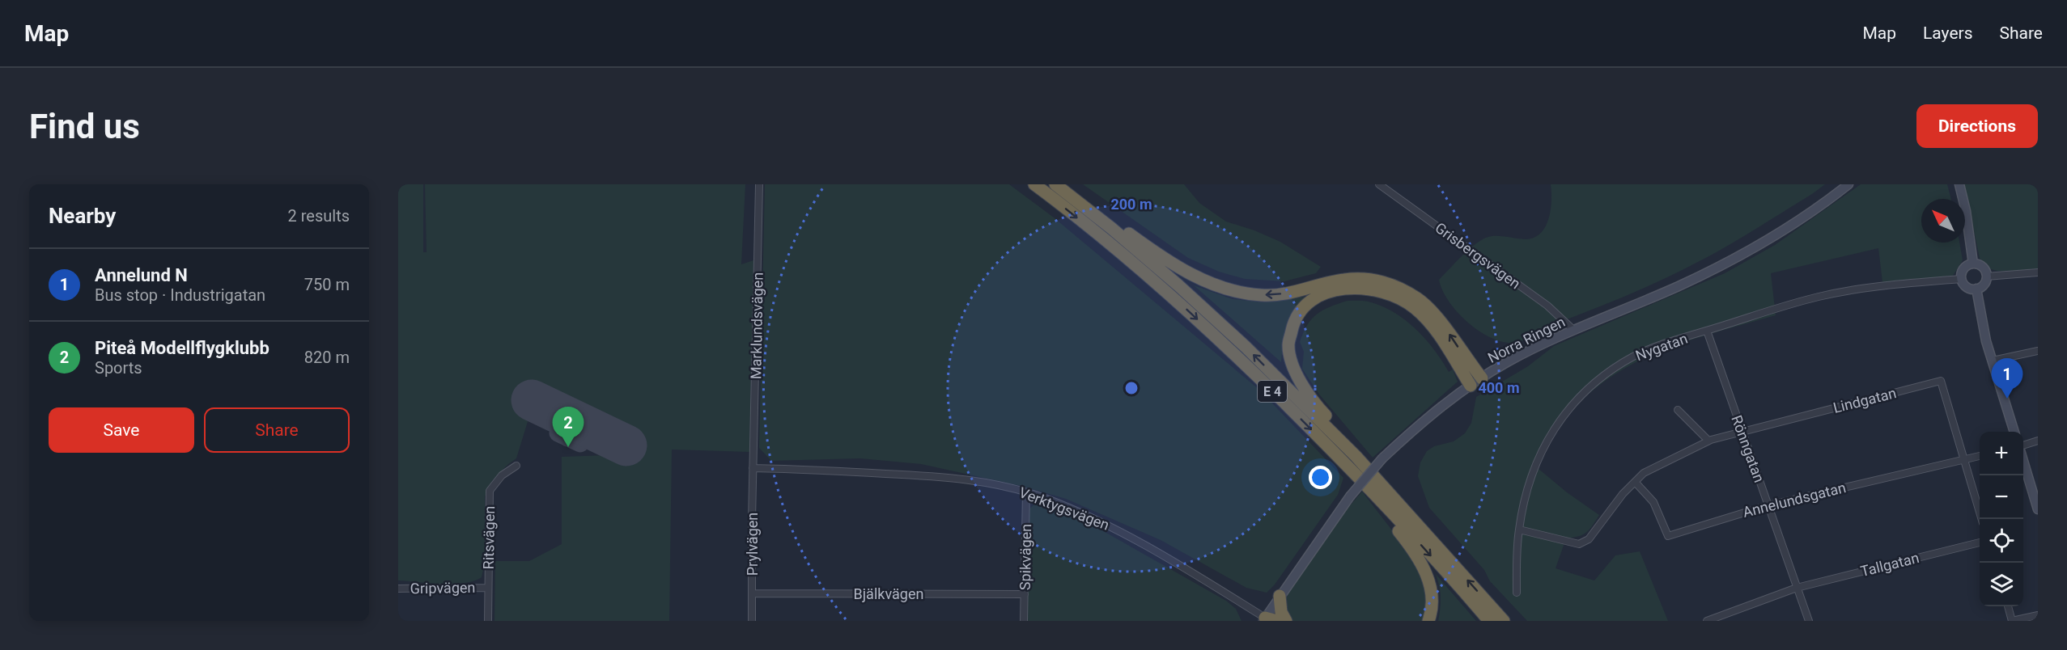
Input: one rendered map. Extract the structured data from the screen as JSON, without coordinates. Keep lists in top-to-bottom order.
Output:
{
  "streets": {
    "highway": ["E 4"],
    "main road": ["Norra Ringen"],
    "street": [
      "Grisbergsvägen",
      "Marklundsvägen",
      "Nygatan",
      "Lindgatan",
      "Rönngatan",
      "Annelundsgatan",
      "Verktygsvägen",
      "Ritsvägen",
      "Prylvägen",
      "Spikvägen",
      "Tallgatan",
      "Gripvägen",
      "Bjälkvägen"
    ]
  },
  "crossings": [
    ["Grisbergsvägen", "Norra Ringen"],
    ["Marklundsvägen", "Verktygsvägen"],
    ["Marklundsvägen", "Prylvägen"],
    ["Norra Ringen", "E 4"],
    ["Norra Ringen", "Verktygsvägen"],
    ["Nygatan", "Lindgatan"],
    ["Nygatan", "Rönngatan"],
    ["Lindgatan", "Rönngatan"],
    ["Lindgatan", "Annelundsgatan"],
    ["Rönngatan", "Annelundsgatan"],
    ["Rönngatan", "Tallgatan"],
    ["Verktygsvägen", "Prylvägen"],
    ["Verktygsvägen", "Spikvägen"],
    ["Ritsvägen", "Gripvägen"],
    ["Prylvägen", "Bjälkvägen"],
    ["Spikvägen", "Bjälkvägen"]
  ],
  "north": "top left",
  "page": {
    "header": "Map",
    "nav": ["Map", "Layers", "Share"],
    "buttons": [
      "Directions",
      ["Save", "Share"]
    ],
    "title": "Find us",
    "heading": ["Nearby", "2 results"],
    "list": [
      {
        "mark": "1",
        "name": "Annelund N",
        "note": "Bus stop · Industrigatan",
        "value": "750 m"
      },
      {
        "mark": "2",
        "name": "Piteå Modellflygklubb",
        "note": "Sports",
        "value": "820 m"
      }
    ],
    "pins": ["1", "2"],
    "map_buttons": ["+", "−"]
  },
  "rings": ["200 m", "400 m"]
}
